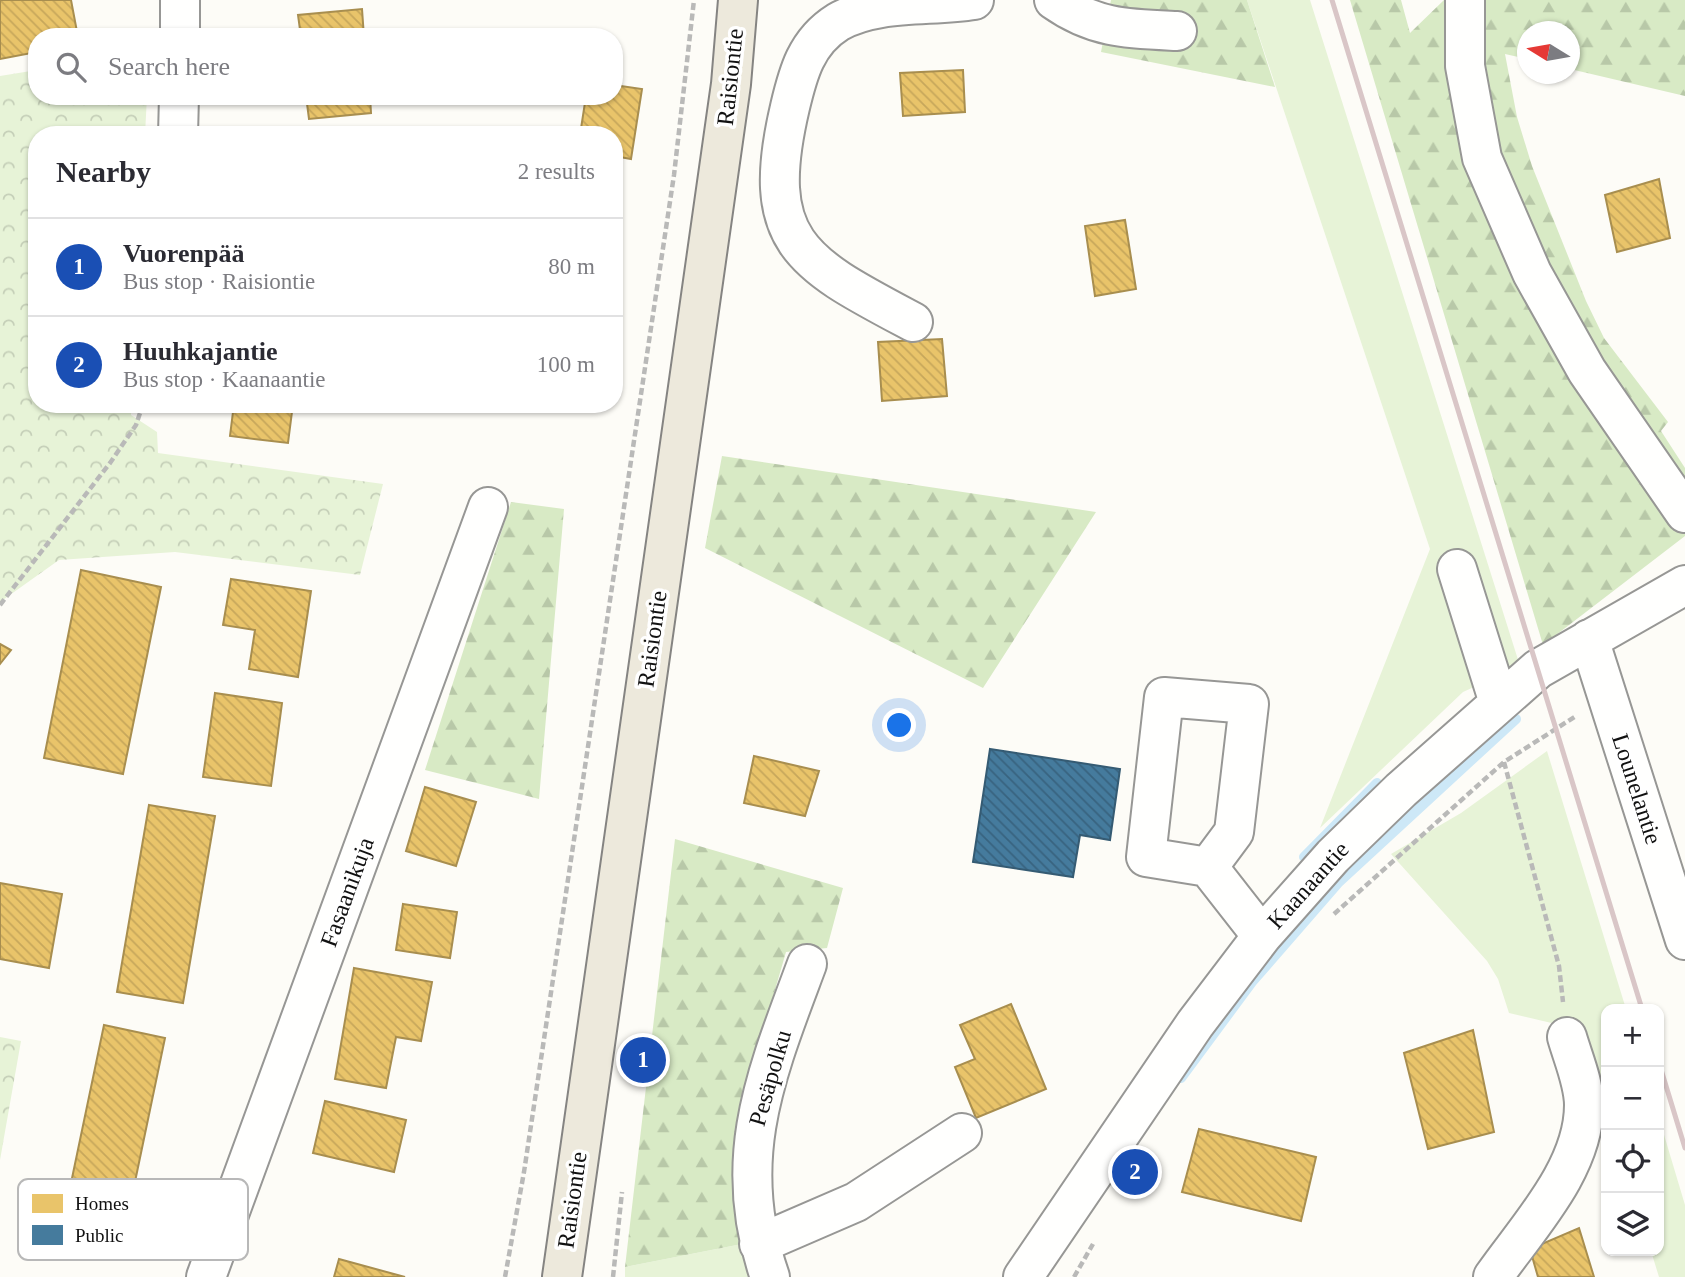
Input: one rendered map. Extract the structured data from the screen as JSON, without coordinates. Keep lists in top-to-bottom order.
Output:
{
  "streets": {
    "main road": ["Raisiontie"],
    "street": [
      "Lounelantie",
      "Kaanaantie",
      "Fasaanikuja",
      "Pesäpolku"
    ]
  },
  "crossings": [
    ["Lounelantie", "Kaanaantie"]
  ],
  "legend": ["Homes", "Public"],
  "north": "left",
  "page": {
    "search": "Search here",
    "heading": ["Nearby", "2 results"],
    "list": [
      {
        "mark": "1",
        "name": "Vuorenpää",
        "note": "Bus stop · Raisiontie",
        "value": "80 m"
      },
      {
        "mark": "2",
        "name": "Huuhkajantie",
        "note": "Bus stop · Kaanaantie",
        "value": "100 m"
      }
    ],
    "map_buttons": ["+", "−"],
    "pins": ["1", "2"]
  }
}
